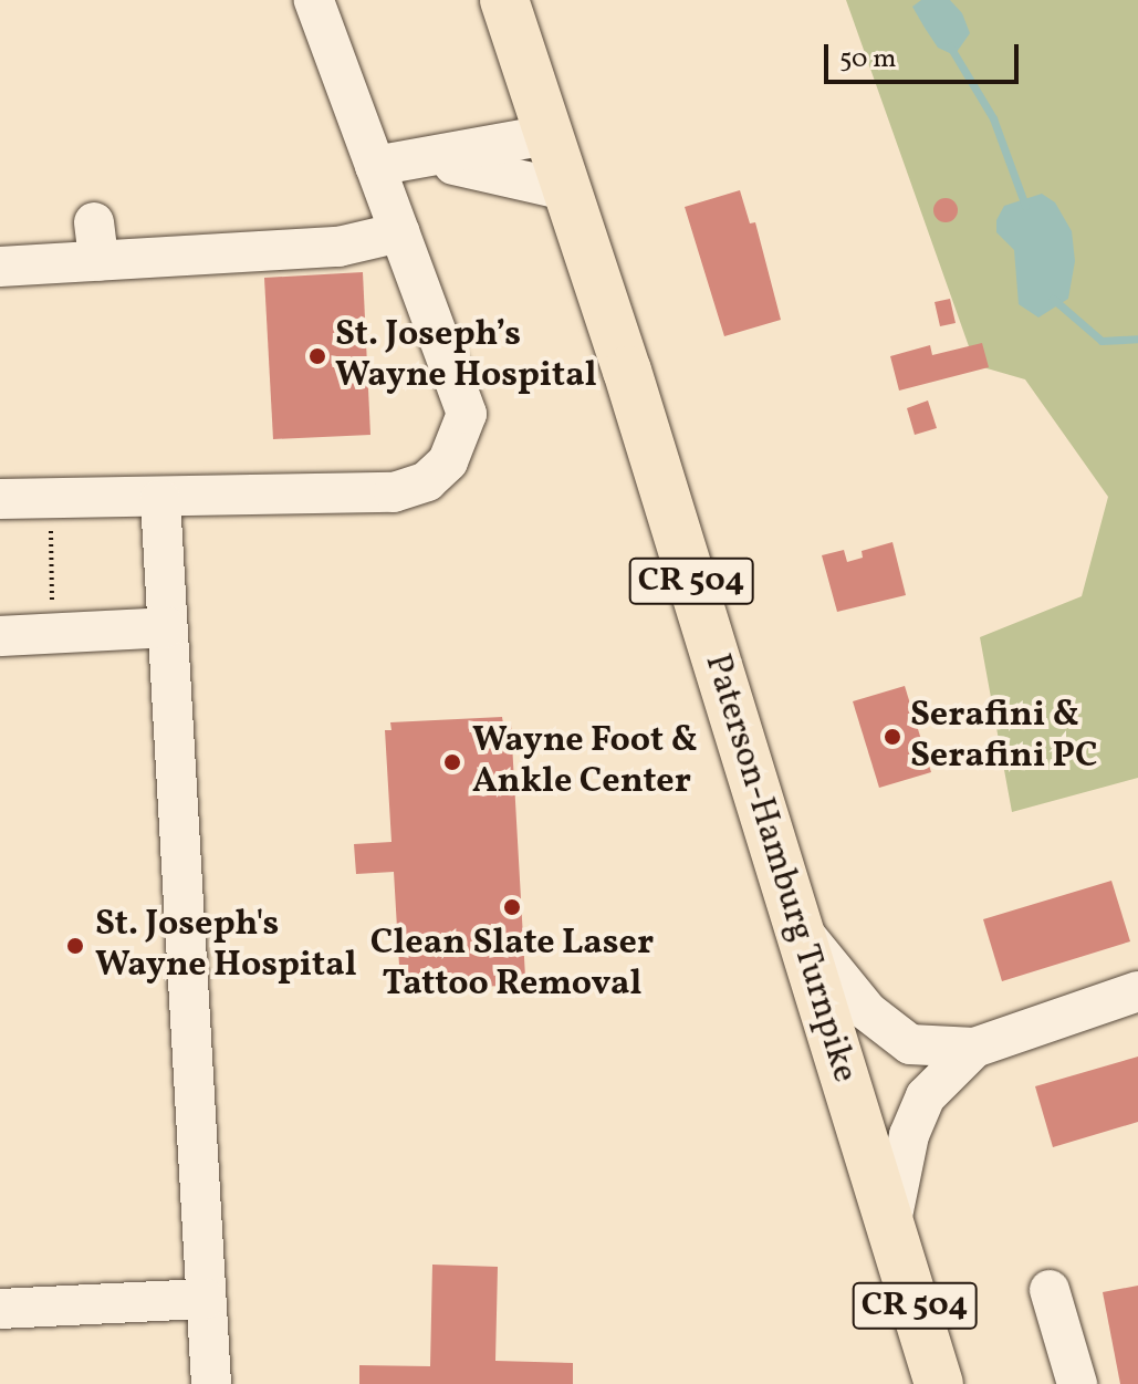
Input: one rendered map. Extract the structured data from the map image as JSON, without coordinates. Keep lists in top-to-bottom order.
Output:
{
  "streets": {
    "main road": ["CR 504", "Paterson-Hamburg Turnpike"]
  },
  "places": [
    "St. Joseph’s Wayne Hospital",
    "Serafini & Serafini PC",
    "Wayne Foot & Ankle Center",
    "Clean Slate Laser Tattoo Removal",
    "St. Joseph's Wayne Hospital"
  ],
  "scale_bar": "50 m"
}
